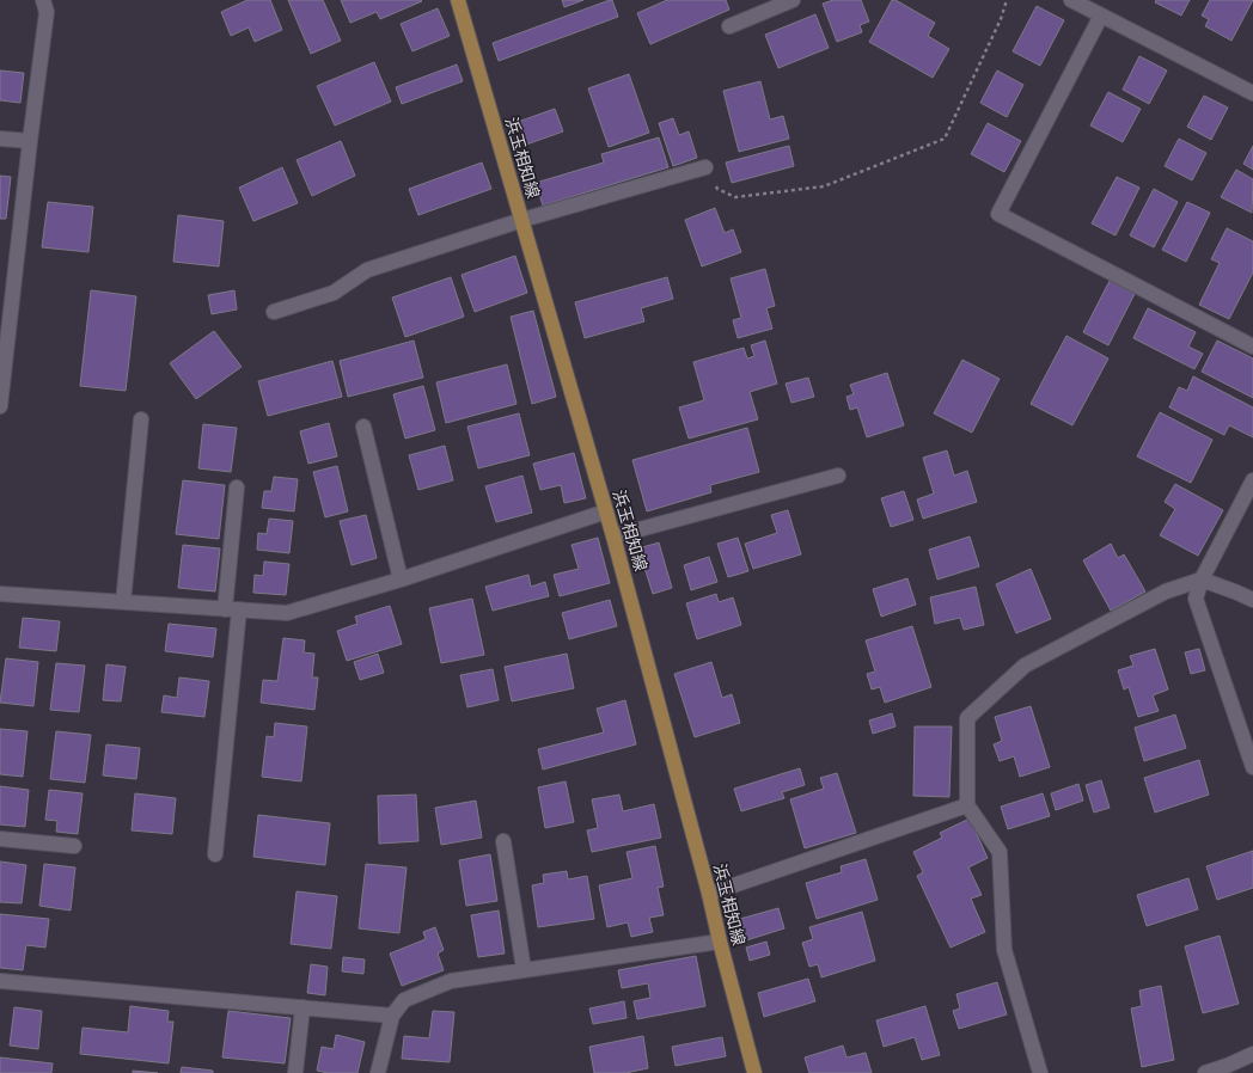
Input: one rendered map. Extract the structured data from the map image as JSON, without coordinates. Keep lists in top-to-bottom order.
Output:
{
  "streets": {
    "main road": ["浜玉相知線"]
  }
}
